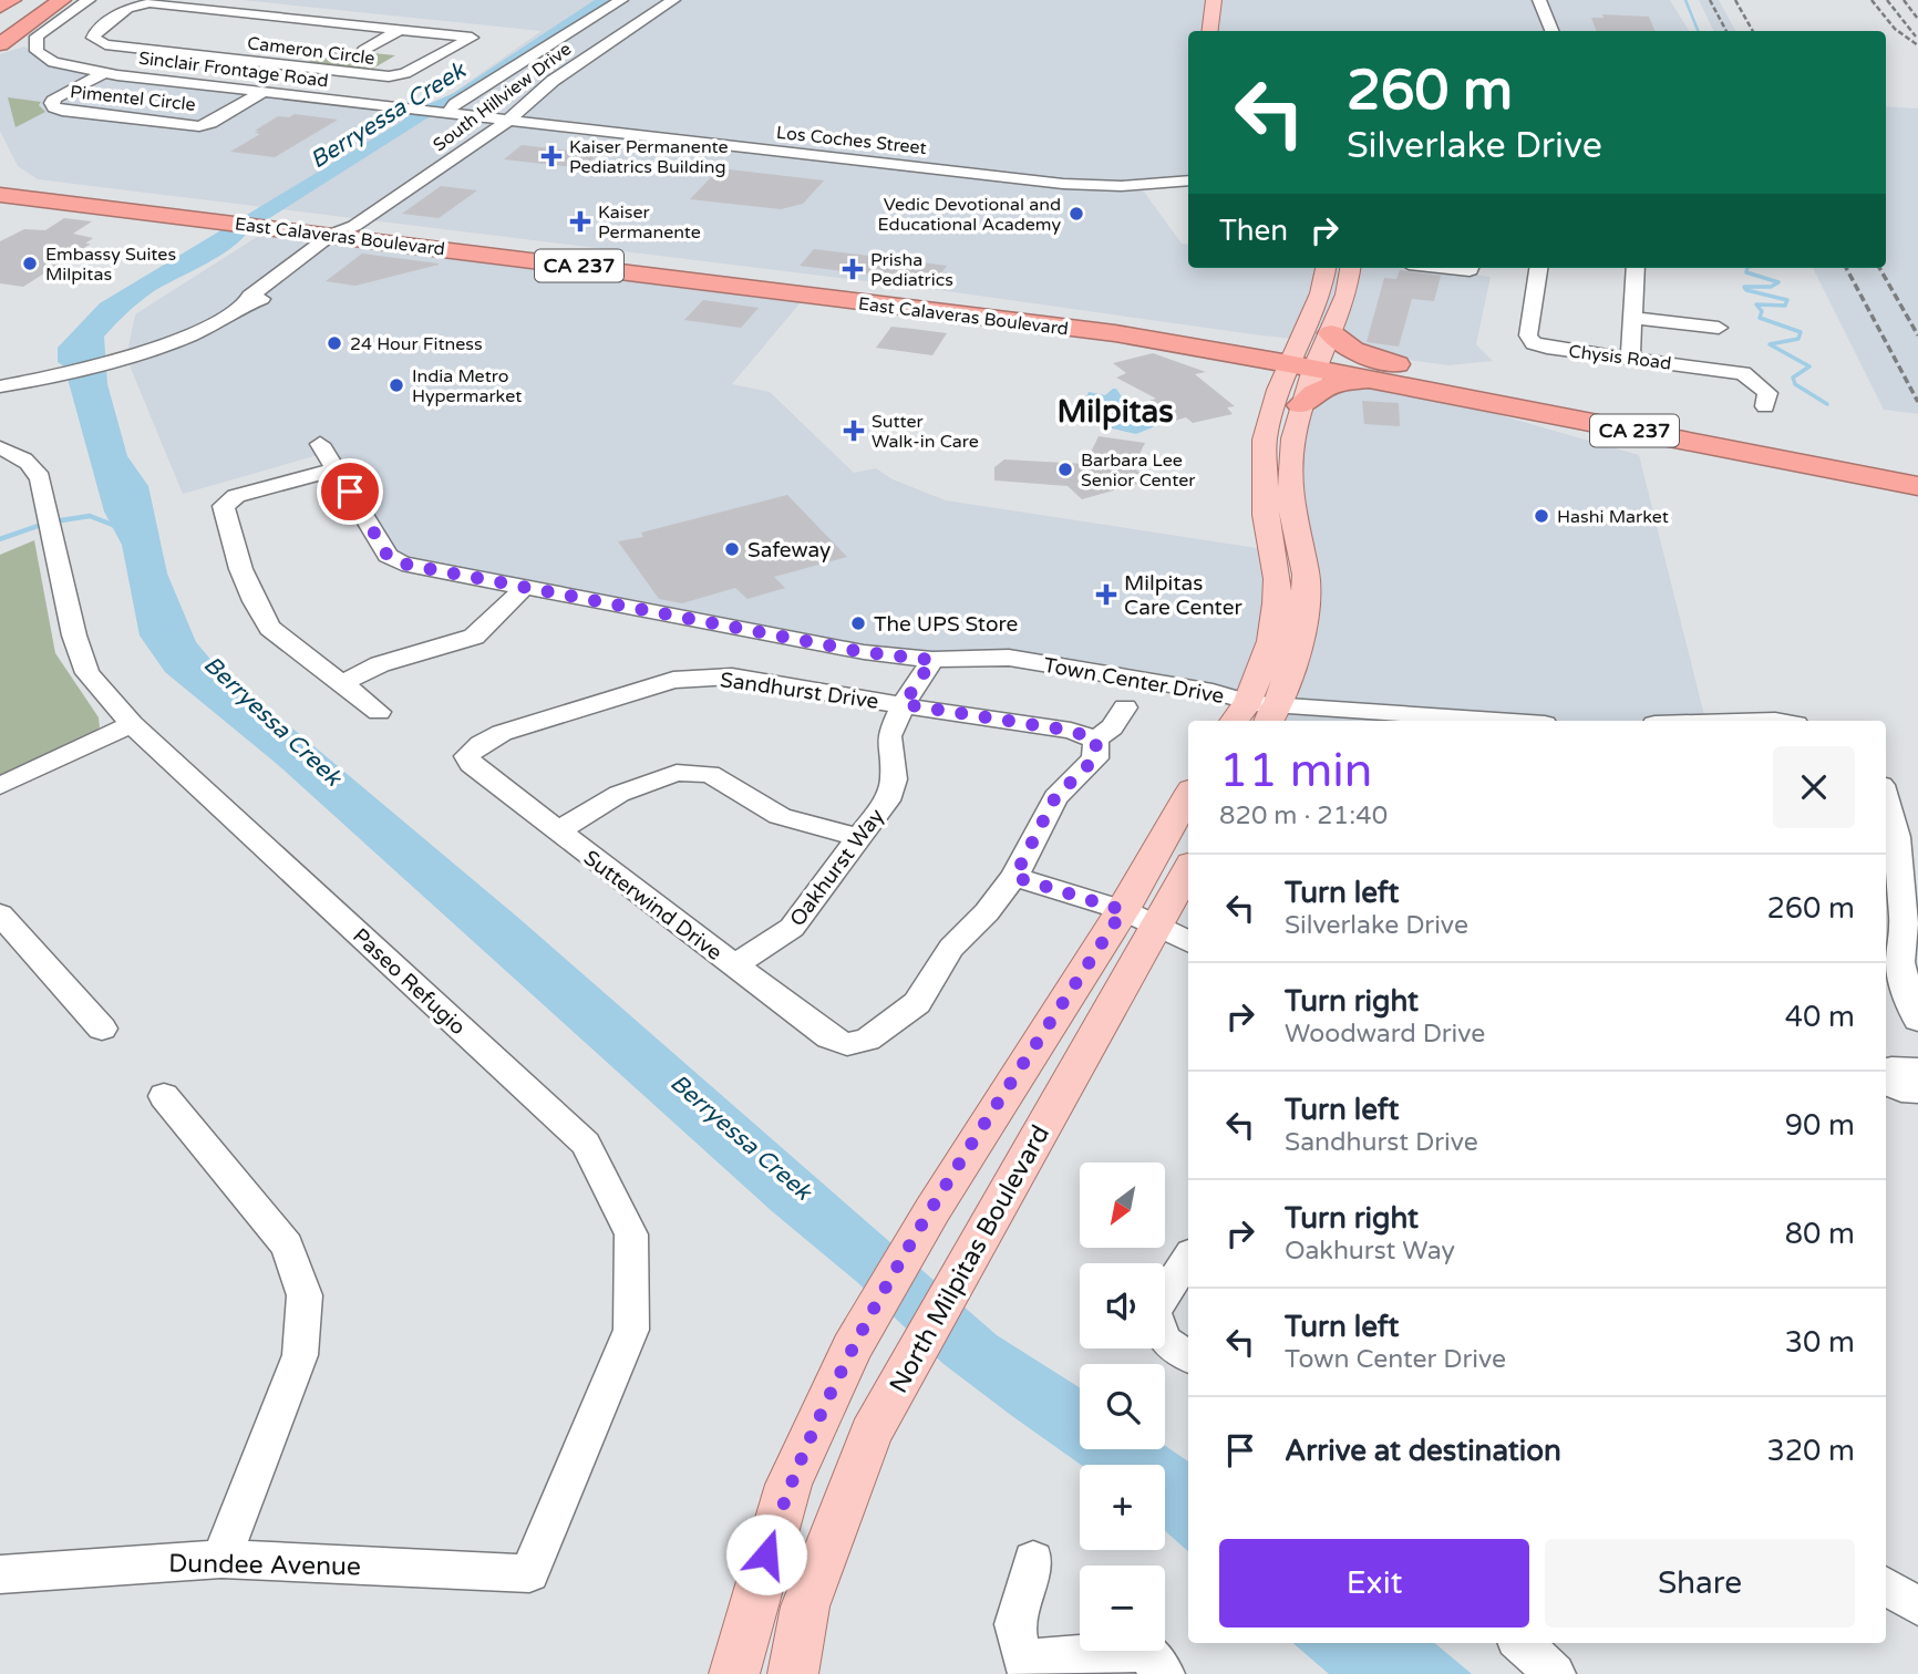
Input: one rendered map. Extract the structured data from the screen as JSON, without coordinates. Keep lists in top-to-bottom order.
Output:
{
  "streets": {
    "highway": ["East Calaveras Boulevard", "CA 237"],
    "main road": ["North Milpitas Boulevard"],
    "street": [
      "Cameron Circle",
      "Sinclair Frontage Road",
      "South Hillview Drive",
      "Pimentel Circle",
      "Los Coches Street",
      "Chysis Road",
      "Town Center Drive",
      "Sandhurst Drive",
      "Oakhurst Way",
      "Sutterwind Drive",
      "Paseo Refugio",
      "Dundee Avenue"
    ]
  },
  "crossings": [
    ["Sinclair Frontage Road", "South Hillview Drive"],
    ["Sinclair Frontage Road", "Pimentel Circle"],
    ["Sinclair Frontage Road", "Los Coches Street"],
    ["South Hillview Drive", "Los Coches Street"],
    ["South Hillview Drive", "East Calaveras Boulevard"],
    ["Town Center Drive", "Oakhurst Way"],
    ["Sandhurst Drive", "Oakhurst Way"],
    ["Sandhurst Drive", "Sutterwind Drive"],
    ["Oakhurst Way", "Sutterwind Drive"],
    ["Paseo Refugio", "Dundee Avenue"]
  ],
  "districts": ["Milpitas"],
  "water": ["Berryessa Creek"],
  "places": {
    "health": [
      "Kaiser Permanente Pediatrics Building",
      "Kaiser Permanente",
      "Prisha Pediatrics",
      "Sutter Walk-in Care",
      "Milpitas Care Center"
    ],
    "other": [
      "Vedic Devotional and Educational Academy",
      "Embassy Suites Milpitas",
      "24 Hour Fitness",
      "India Metro Hypermarket",
      "Barbara Lee Senior Center",
      "Hashi Market",
      "Safeway",
      "The UPS Store"
    ]
  },
  "north": "bottom left",
  "page": {
    "turn": ["260 m", "Silverlake Drive"],
    "then": "Then",
    "heading": ["11 min", "820 m · 21:40"],
    "list": [
      {
        "name": "Turn left",
        "note": "Silverlake Drive",
        "value": "260 m"
      },
      {
        "name": "Turn right",
        "note": "Woodward Drive",
        "value": "40 m"
      },
      {
        "name": "Turn left",
        "note": "Sandhurst Drive",
        "value": "90 m"
      },
      {
        "name": "Turn right",
        "note": "Oakhurst Way",
        "value": "80 m"
      },
      {
        "name": "Turn left",
        "note": "Town Center Drive",
        "value": "30 m"
      },
      {
        "name": "Arrive at destination",
        "value": "320 m"
      }
    ],
    "map_buttons": ["+", "−"],
    "buttons": ["Exit", "Share"]
  }
}
